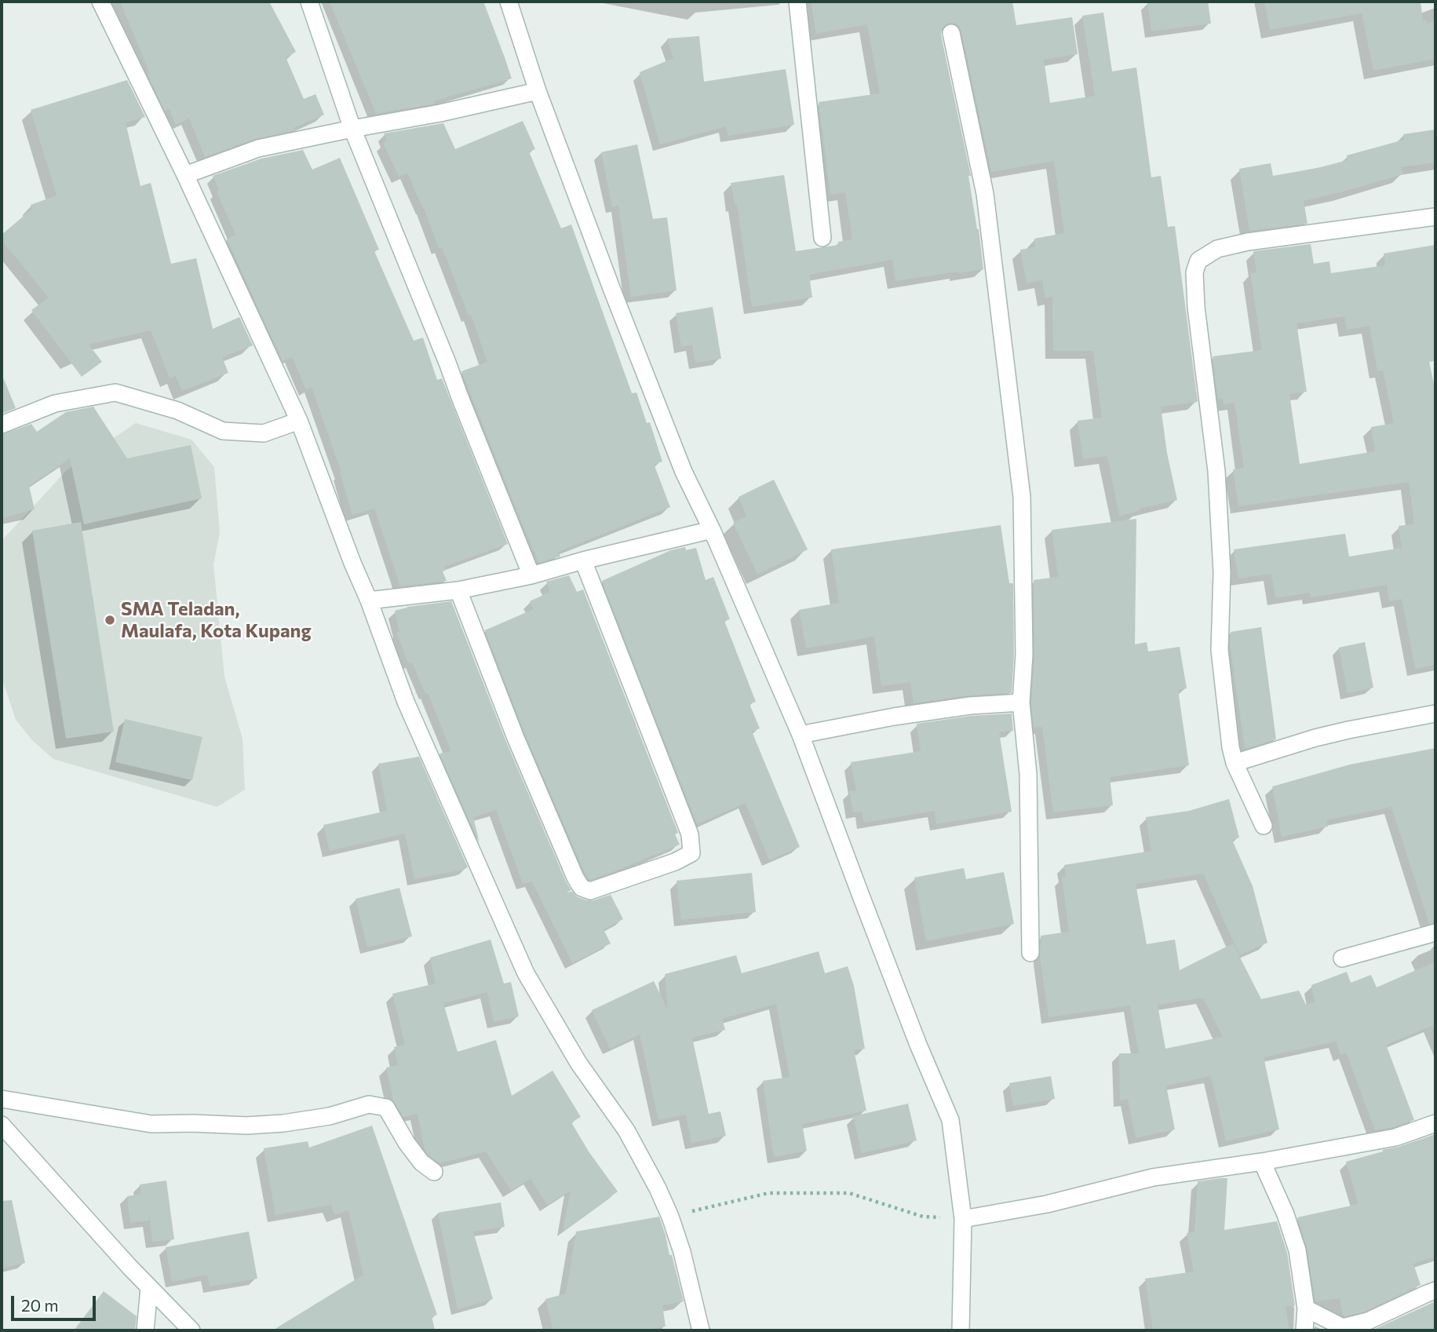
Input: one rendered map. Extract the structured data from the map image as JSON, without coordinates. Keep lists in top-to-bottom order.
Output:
{
  "places": ["SMA Teladan, Maulafa, Kota Kupang"],
  "scale_bar": "20 m"
}
